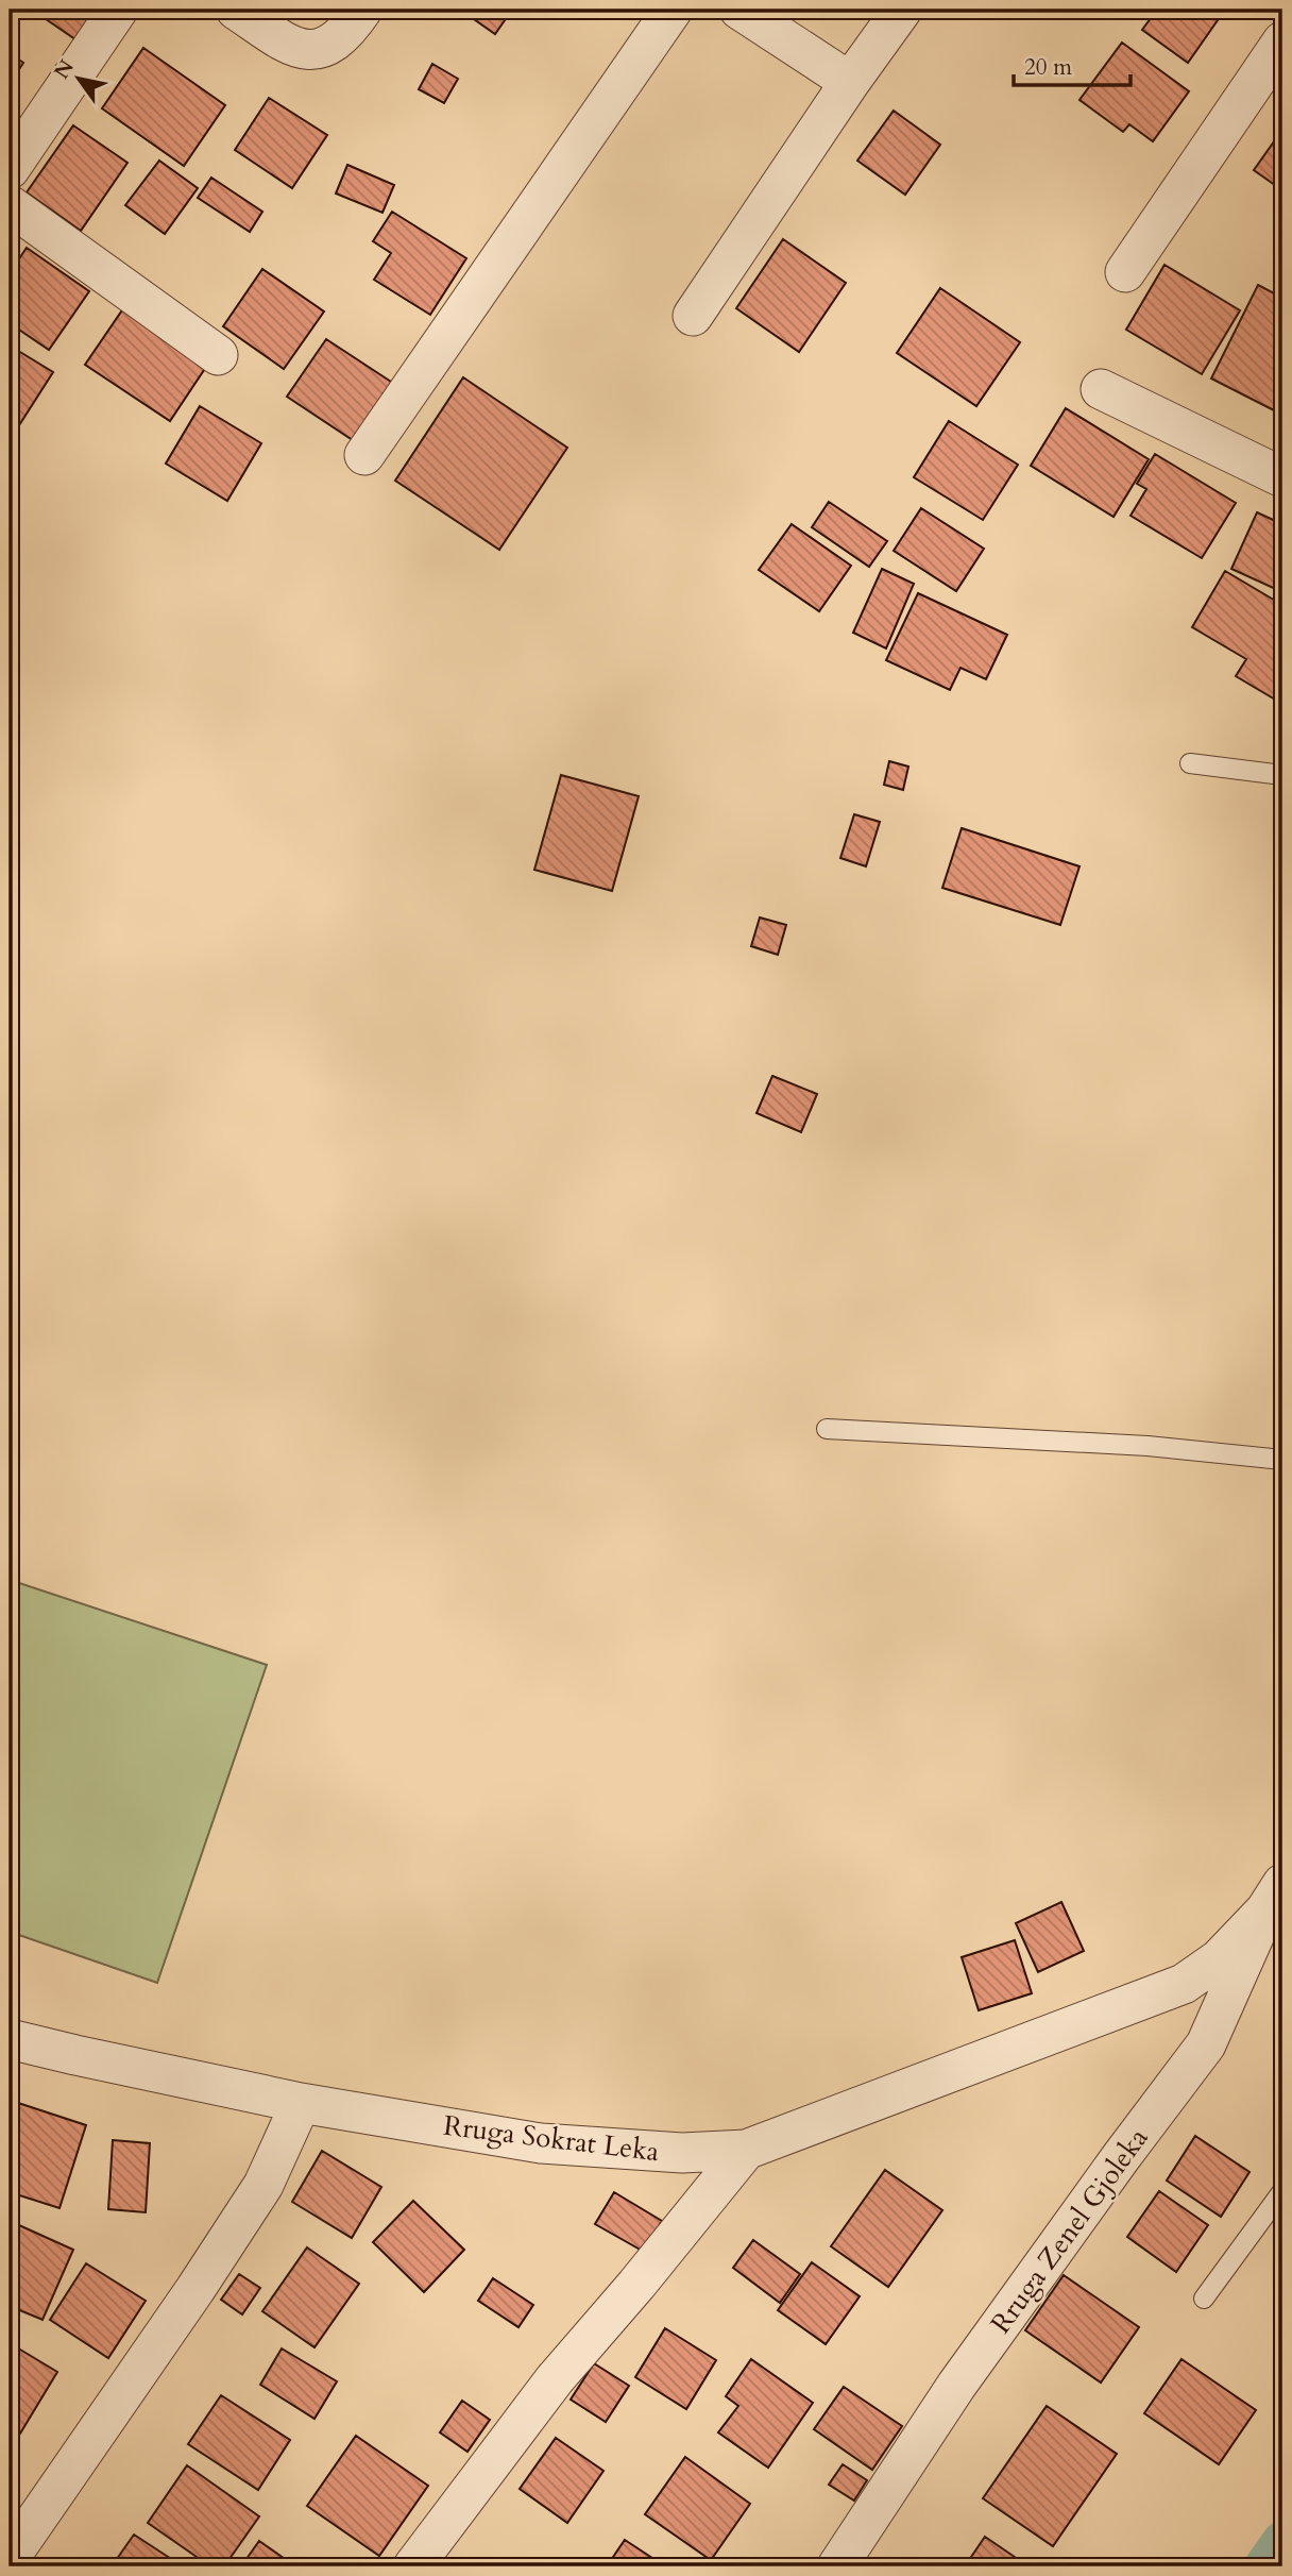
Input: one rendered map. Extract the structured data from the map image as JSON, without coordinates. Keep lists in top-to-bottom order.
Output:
{
  "streets": {
    "street": ["Rruga Sokrat Leka", "Rruga Zenel Gjoleka"]
  },
  "crossings": [
    ["Rruga Sokrat Leka", "Rruga Zenel Gjoleka"]
  ],
  "scale_bar": "20 m",
  "north": "top left"
}
